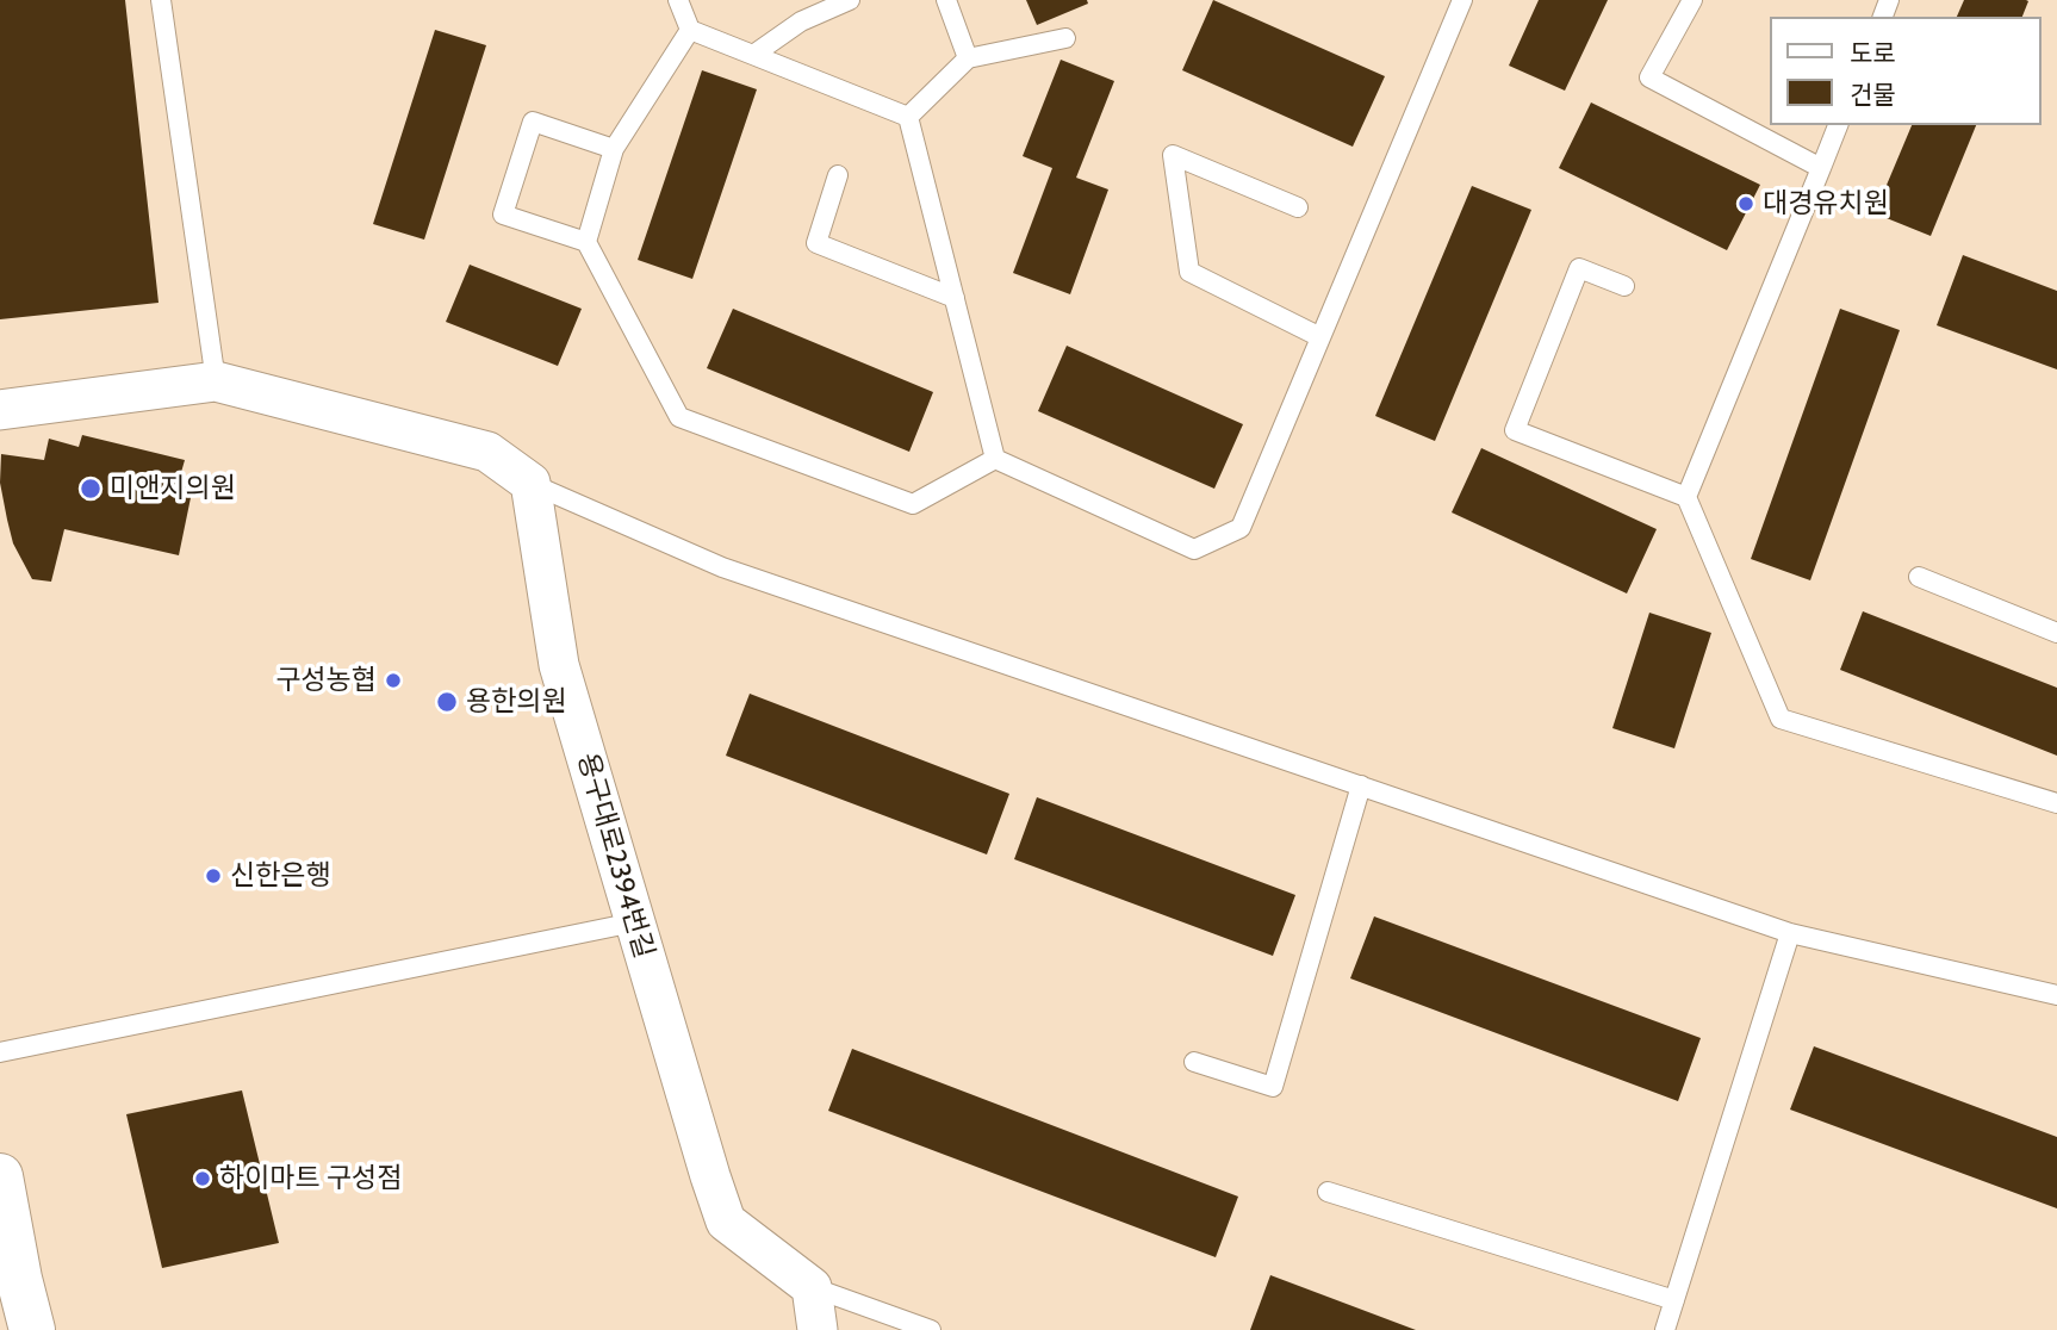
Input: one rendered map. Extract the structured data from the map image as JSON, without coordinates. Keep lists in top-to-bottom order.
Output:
{
  "streets": {
    "street": ["용구대로2394번길"]
  },
  "places": [
    "대경유치원",
    "미앤지의원",
    "구성농협",
    "용한의원",
    "신한은행",
    "하이마트 구성점"
  ],
  "legend": ["도로", "건물"]
}
